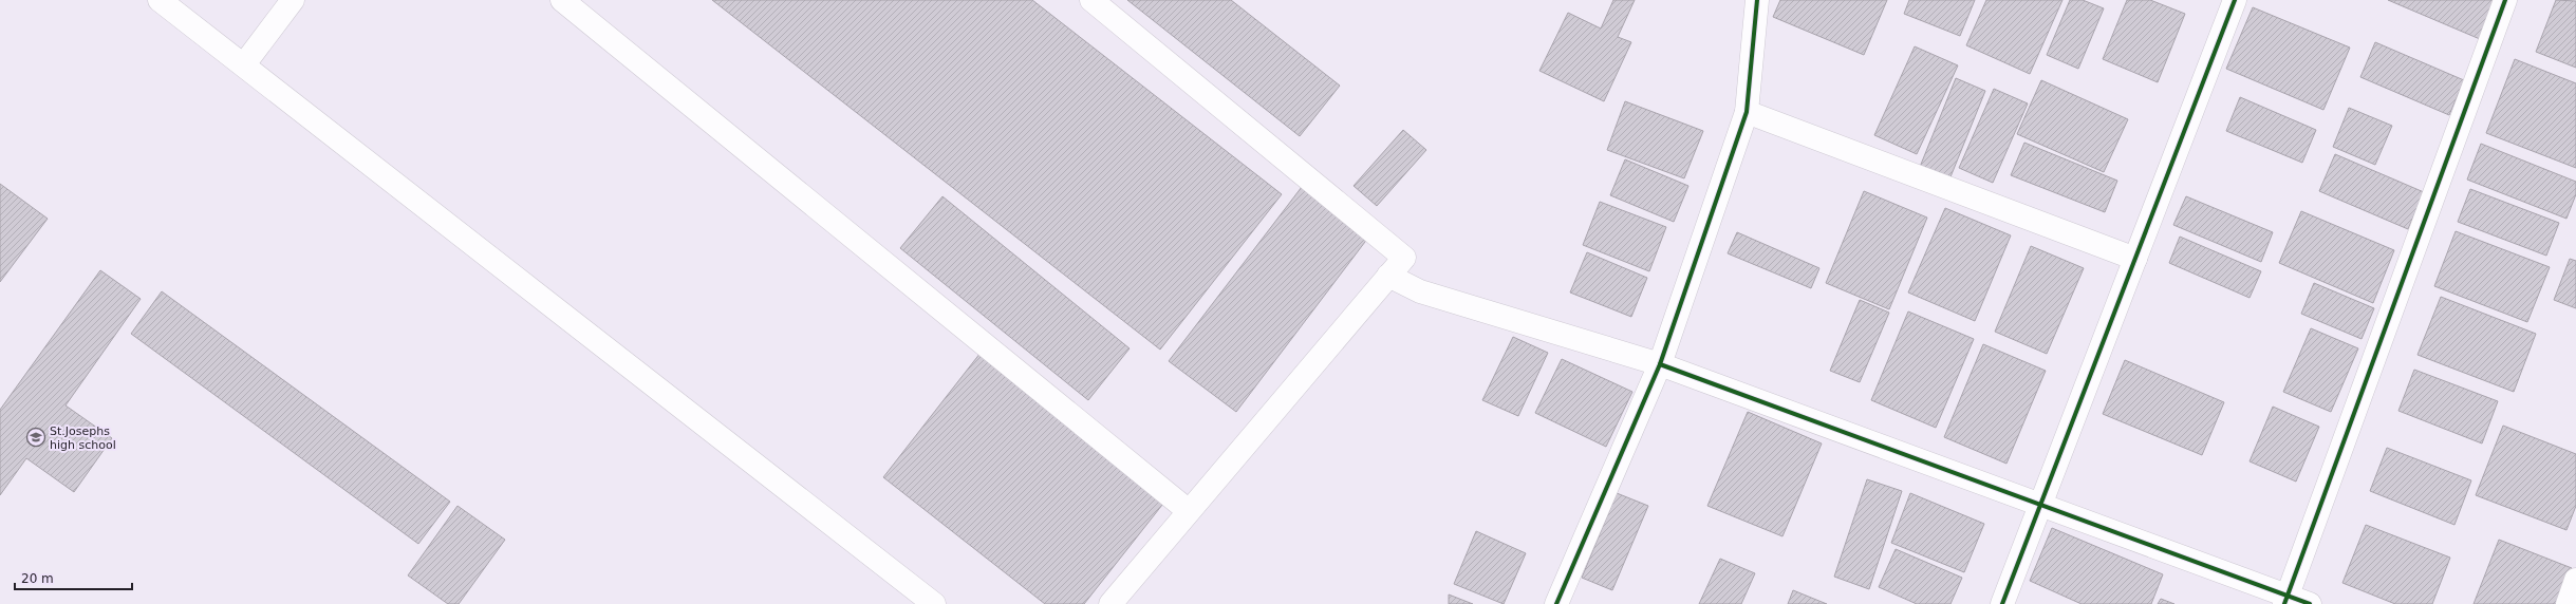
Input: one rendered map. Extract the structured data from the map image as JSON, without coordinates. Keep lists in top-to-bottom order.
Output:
{
  "places": {
    "school or university": ["St.Josephs high school"]
  },
  "scale_bar": "20 m"
}
